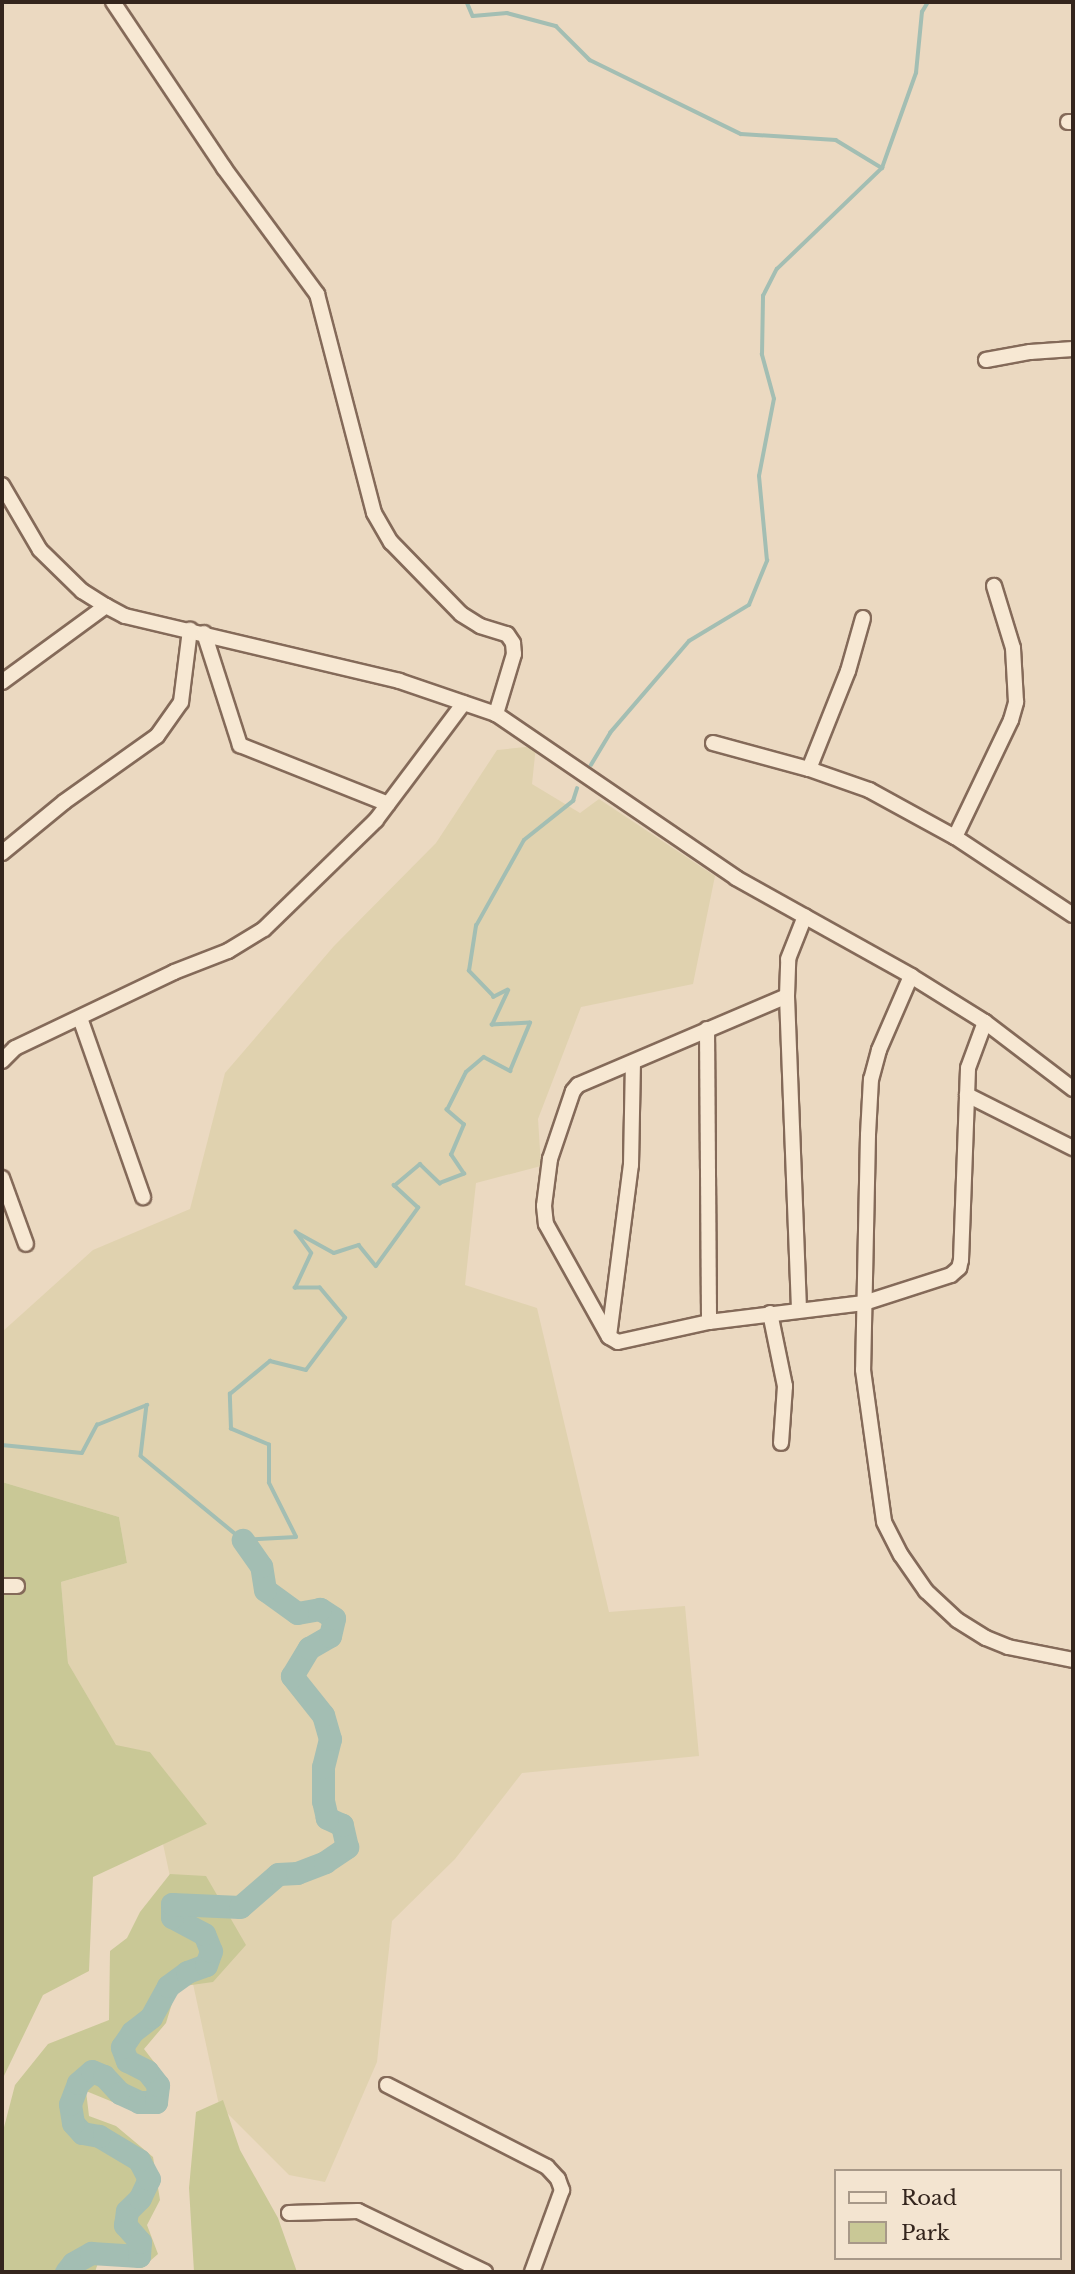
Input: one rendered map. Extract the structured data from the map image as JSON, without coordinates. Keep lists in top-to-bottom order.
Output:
{
  "legend": ["Road", "Park"]
}
